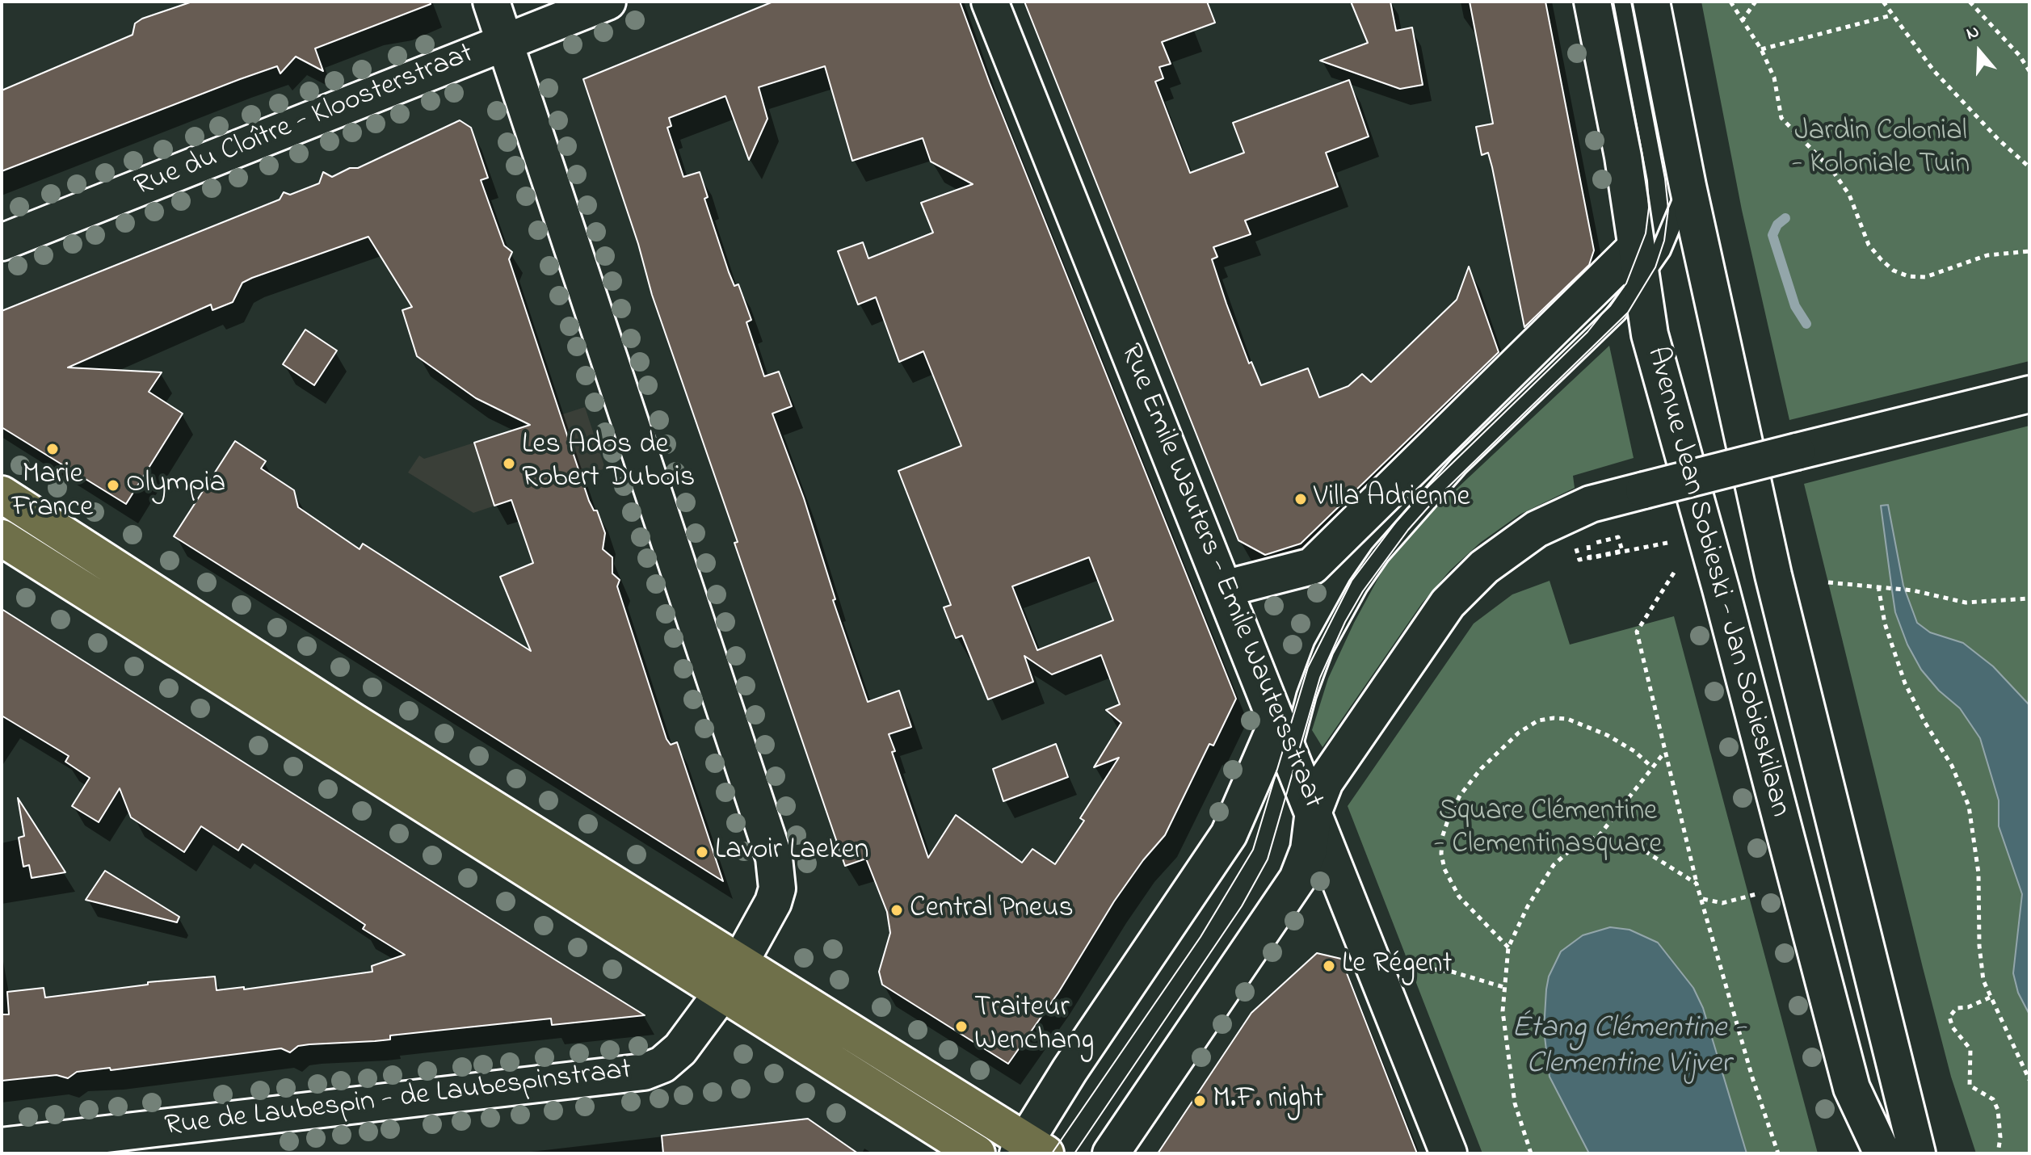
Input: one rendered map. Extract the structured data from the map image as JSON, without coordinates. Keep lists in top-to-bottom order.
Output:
{
  "streets": {
    "street": [
      "Rue du Cloître - Kloosterstraat",
      "Rue Emile Wauters - Emile Wautersstraat",
      "Avenue Jean Sobieski - Jan Sobieskilaan",
      "Rue de Laubespin - de Laubespinstraat"
    ]
  },
  "water": ["Étang Clémentine - Clementine Vijver"],
  "parks": ["Jardin Colonial - Koloniale Tuin", "Square Clémentine - Clementinasquare"],
  "places": [
    "Marie France",
    "Les Ados de Robert Dubois",
    "Olympia",
    "Villa Adrienne",
    "Lavoir Laeken",
    "Central Pneus",
    "Le Régent",
    "Traiteur Wenchang",
    "M.F. night"
  ],
  "north": "top"
}
